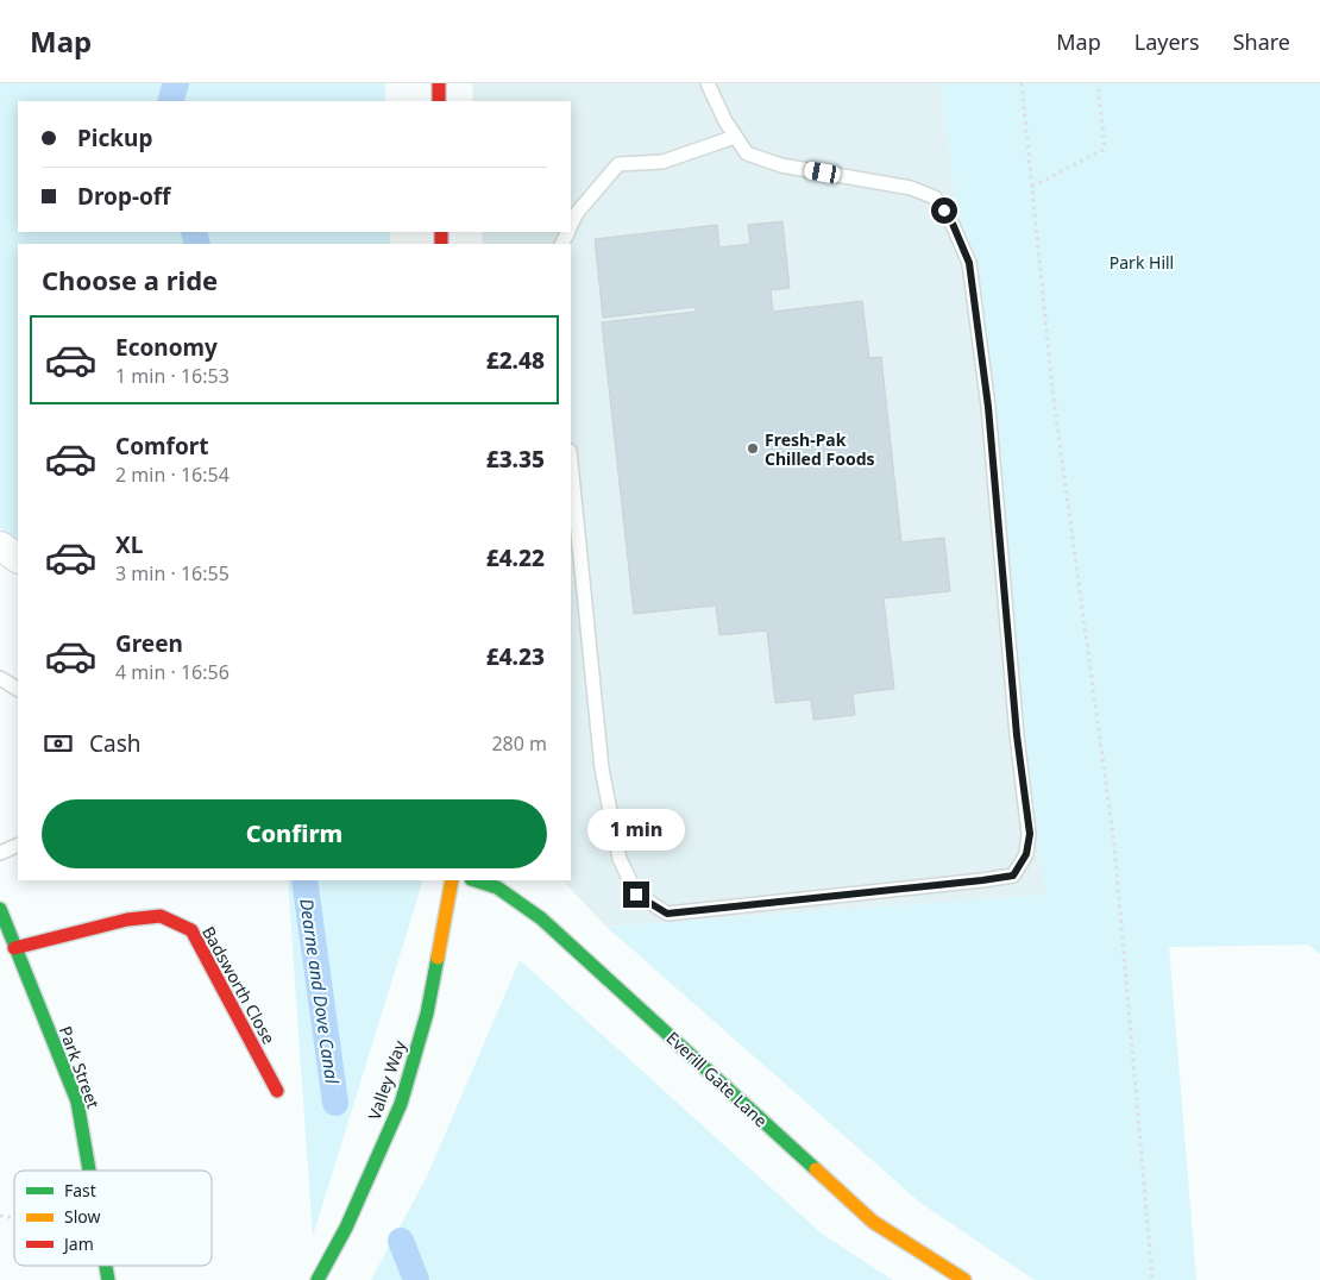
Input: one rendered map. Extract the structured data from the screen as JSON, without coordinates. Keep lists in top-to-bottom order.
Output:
{
  "streets": {
    "street": [
      "Badsworth Close",
      "Park Street",
      "Everill Gate Lane",
      "Valley Way"
    ]
  },
  "crossings": [
    ["Badsworth Close", "Park Street"]
  ],
  "water": ["Dearne and Dove Canal"],
  "parks": ["Park Hill"],
  "places": ["Fresh-Pak Chilled Foods"],
  "legend": ["Fast", "Slow", "Jam"],
  "page": {
    "header": "Map",
    "nav": ["Map", "Layers", "Share"],
    "banner": ["Pickup", "Drop-off"],
    "heading": "Choose a ride",
    "list": [
      {
        "name": "Economy",
        "note": "1 min · 16:53",
        "value": "£2.48"
      },
      {
        "name": "Comfort",
        "note": "2 min · 16:54",
        "value": "£3.35"
      },
      {
        "name": "XL",
        "note": "3 min · 16:55",
        "value": "£4.22"
      },
      {
        "name": "Green",
        "note": "4 min · 16:56",
        "value": "£4.23"
      }
    ],
    "pay": ["Cash", "280 m"],
    "buttons": "Confirm",
    "bubble": "1 min"
  }
}
